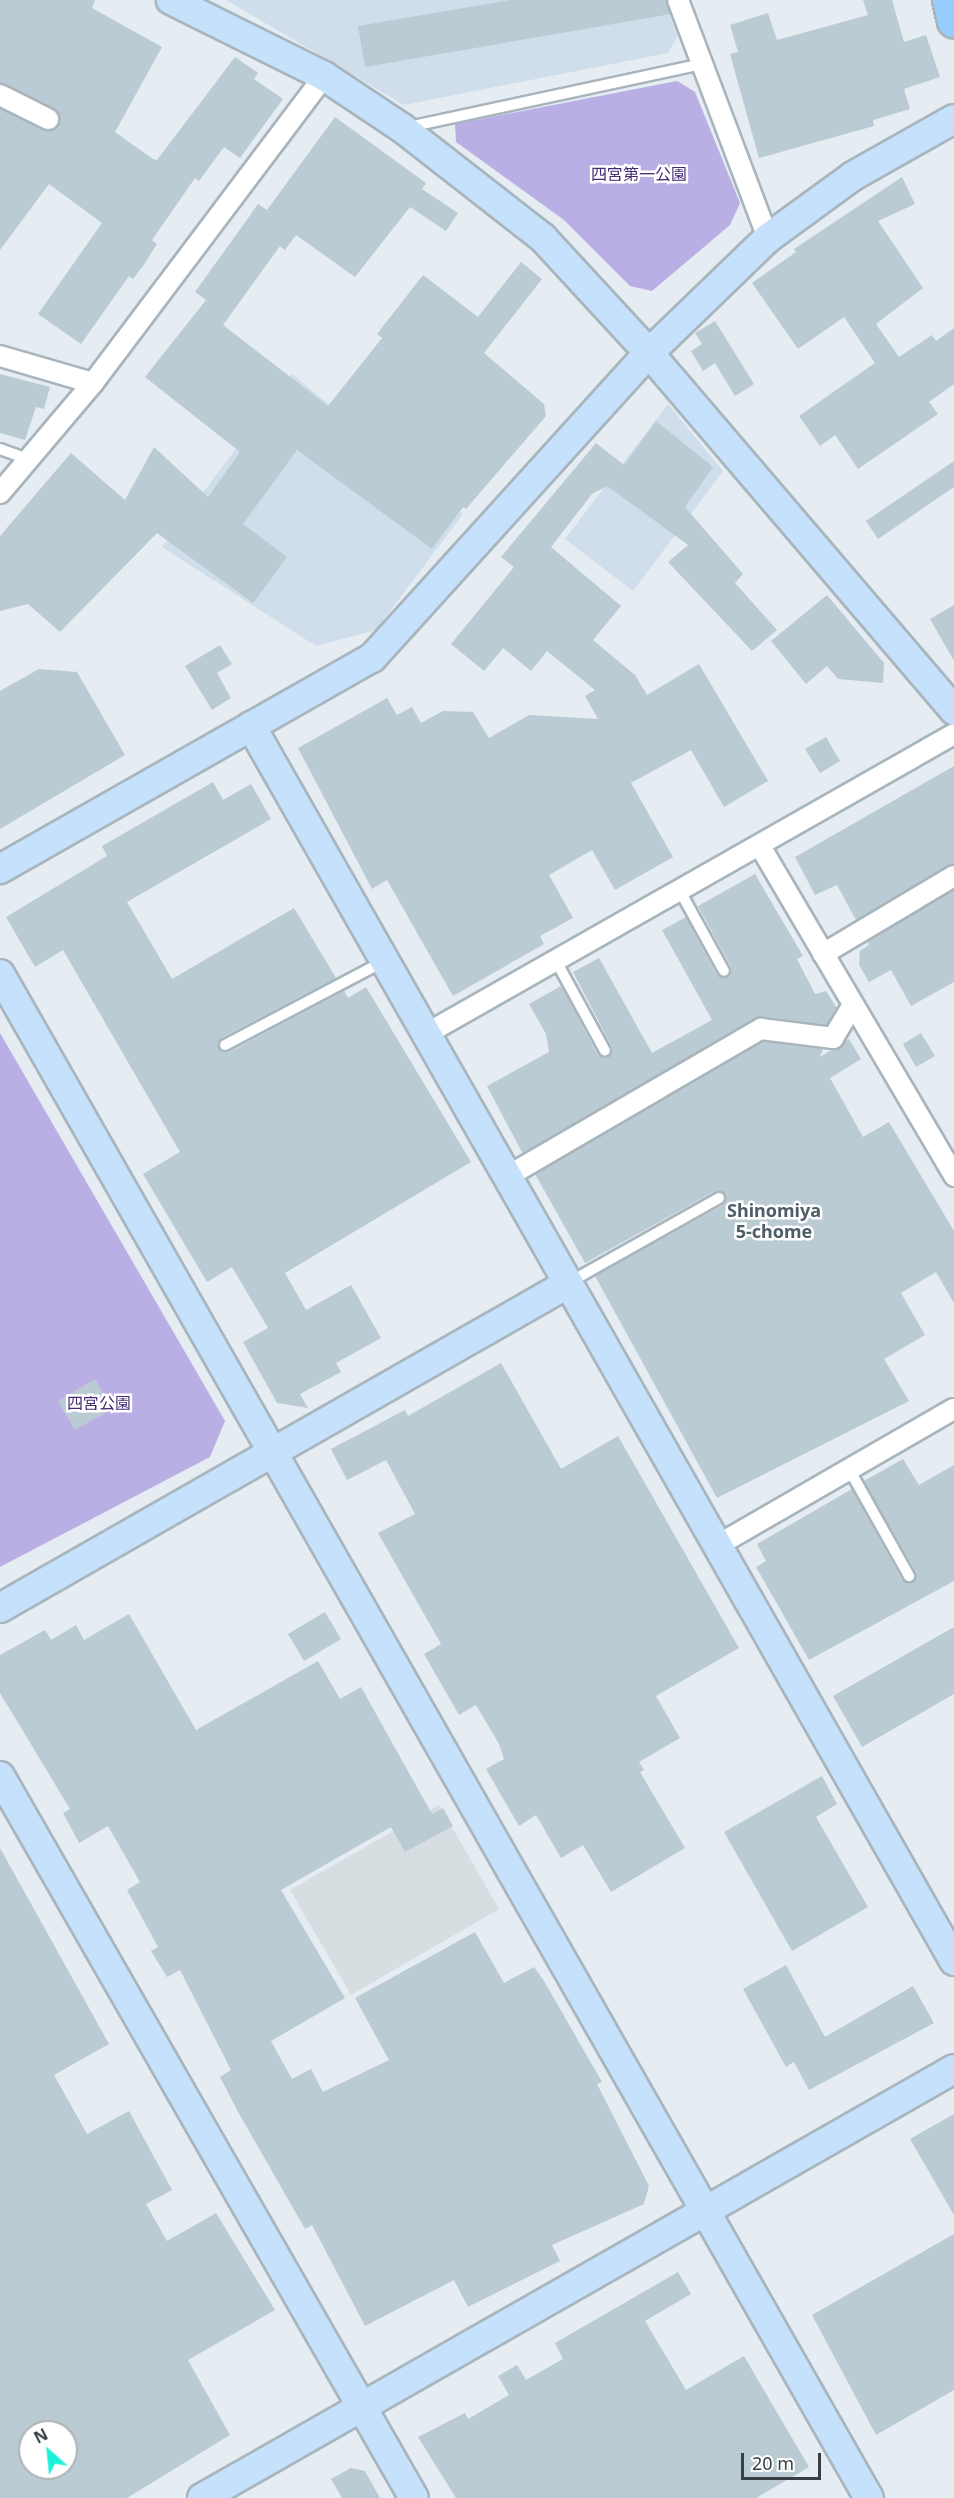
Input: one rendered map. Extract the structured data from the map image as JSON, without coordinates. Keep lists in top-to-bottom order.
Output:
{
  "districts": ["Shinomiya 5-chome"],
  "parks": ["四宮第一公園", "四宮公園"],
  "scale_bar": "20 m",
  "north": "top left"
}
